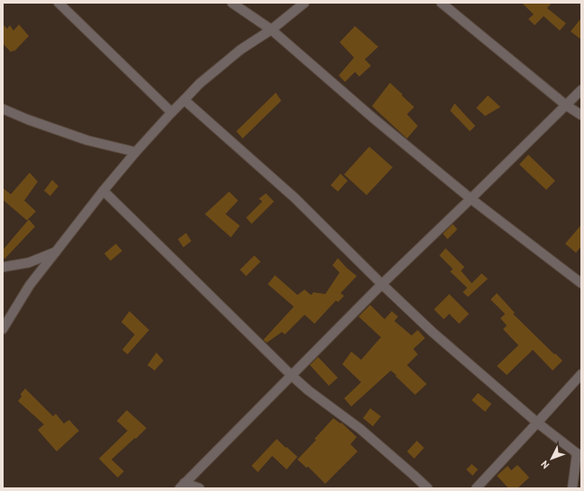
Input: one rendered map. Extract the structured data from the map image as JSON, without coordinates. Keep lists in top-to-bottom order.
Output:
{
  "north": "bottom left"
}
